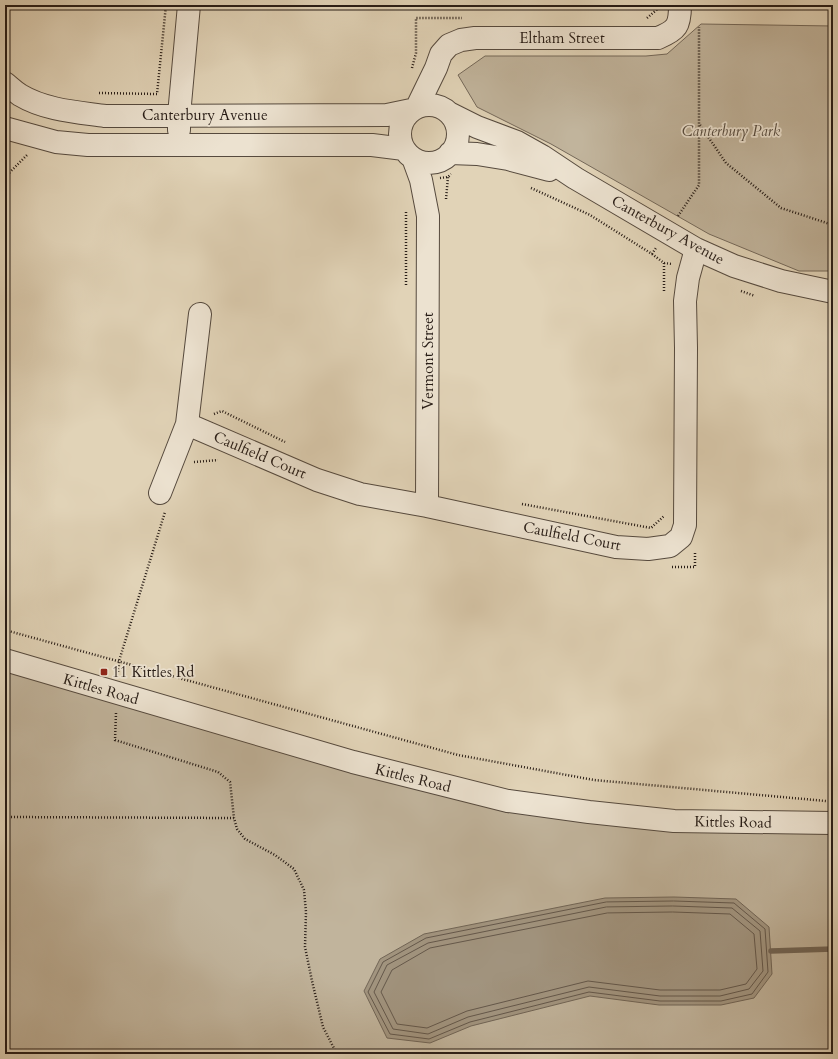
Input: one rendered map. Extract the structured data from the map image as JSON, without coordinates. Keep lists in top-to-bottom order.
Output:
{
  "streets": {
    "street": [
      "Eltham Street",
      "Canterbury Avenue",
      "Vermont Street",
      "Caulfield Court",
      "Kittles Road"
    ]
  },
  "crossings": [
    ["Canterbury Avenue", "Vermont Street"],
    ["Canterbury Avenue", "Caulfield Court"],
    ["Vermont Street", "Caulfield Court"]
  ],
  "parks": ["Canterbury Park"],
  "places": {
    "transit": ["11 Kittles Rd"]
  }
}
